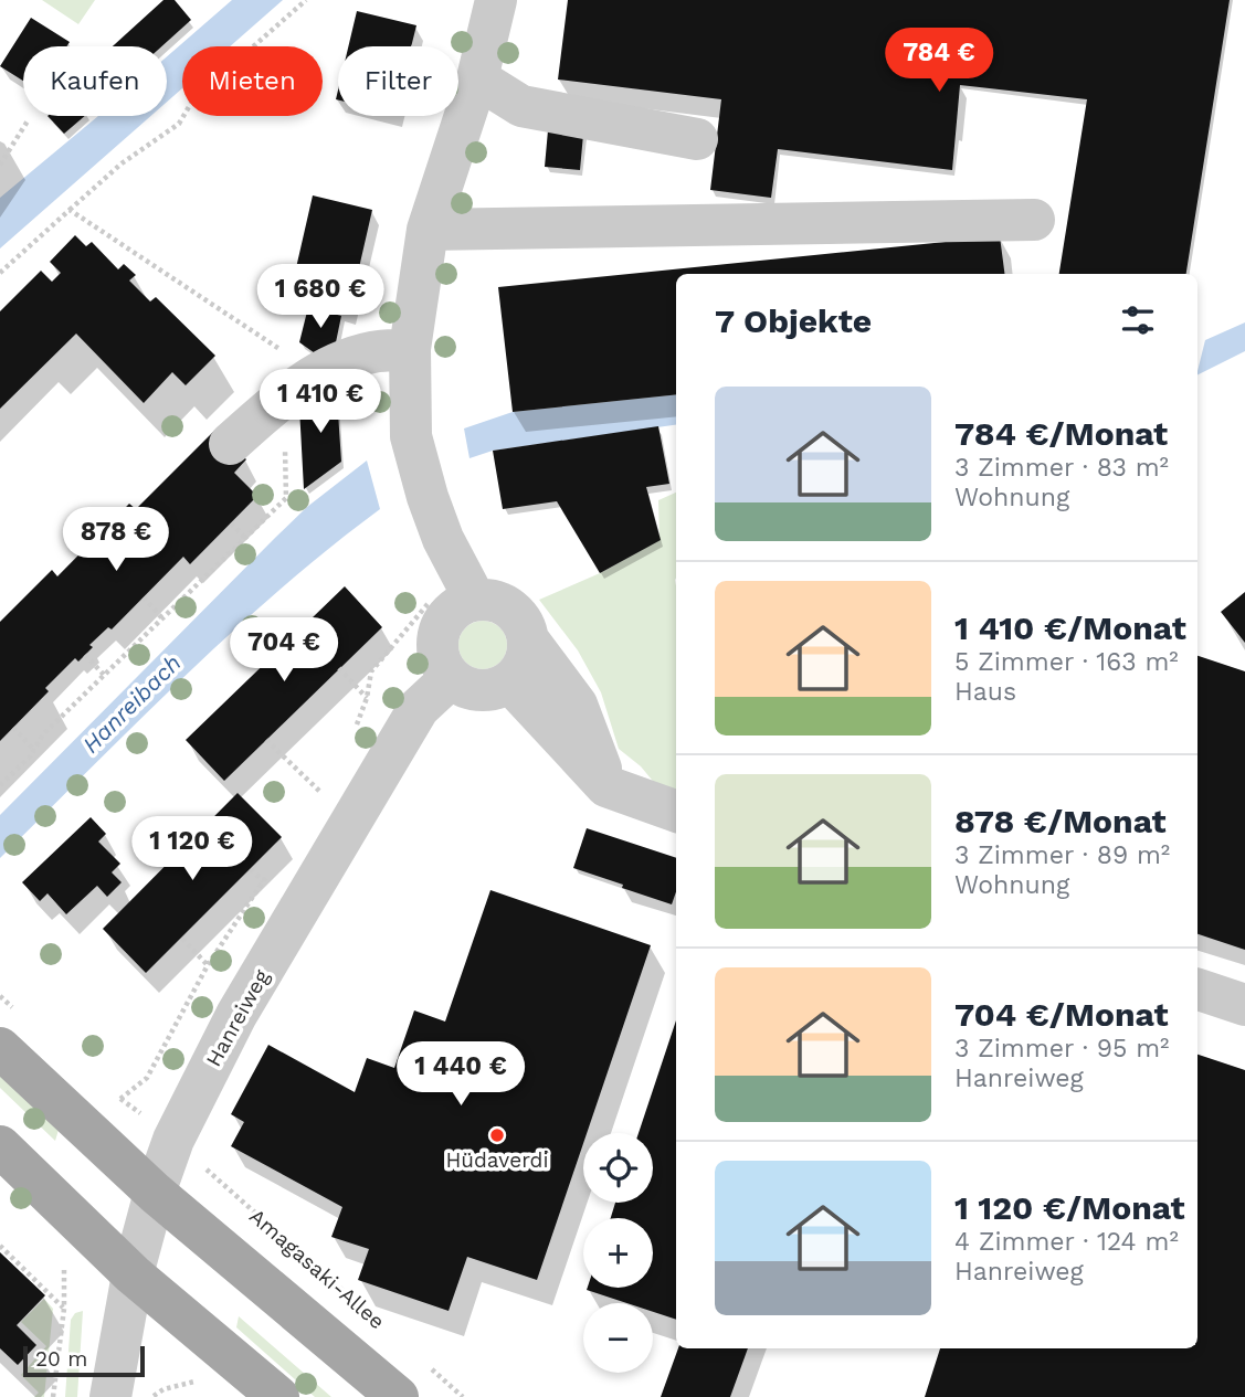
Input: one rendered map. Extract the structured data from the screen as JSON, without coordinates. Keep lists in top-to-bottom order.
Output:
{
  "streets": {
    "street": ["Hanreiweg"],
    "path": ["Amagasaki-Allee"]
  },
  "crossings": [
    ["Hanreiweg", "Amagasaki-Allee"]
  ],
  "water": ["Hanreibach"],
  "places": ["Hüdaverdi"],
  "scale_bar": "20 m",
  "page": {
    "price": [
      "784 €",
      "1 680 €",
      "1 410 €",
      "878 €",
      "704 €",
      "1 120 €",
      "1 440 €"
    ],
    "chip": ["Kaufen", "Mieten", "Filter"],
    "heading": "7 Objekte",
    "list": [
      {
        "name": "784 €/Monat",
        "note": "3 Zimmer · 83 m² · Wohnung"
      },
      {
        "name": "1 410 €/Monat",
        "note": "5 Zimmer · 163 m² · Haus"
      },
      {
        "name": "878 €/Monat",
        "note": "3 Zimmer · 89 m² · Wohnung"
      },
      {
        "name": "704 €/Monat",
        "note": "3 Zimmer · 95 m² · Hanreiweg"
      },
      {
        "name": "1 120 €/Monat",
        "note": "4 Zimmer · 124 m² · Hanreiweg"
      }
    ],
    "map_buttons": ["+", "−"],
    "scale": "20 m"
  }
}
